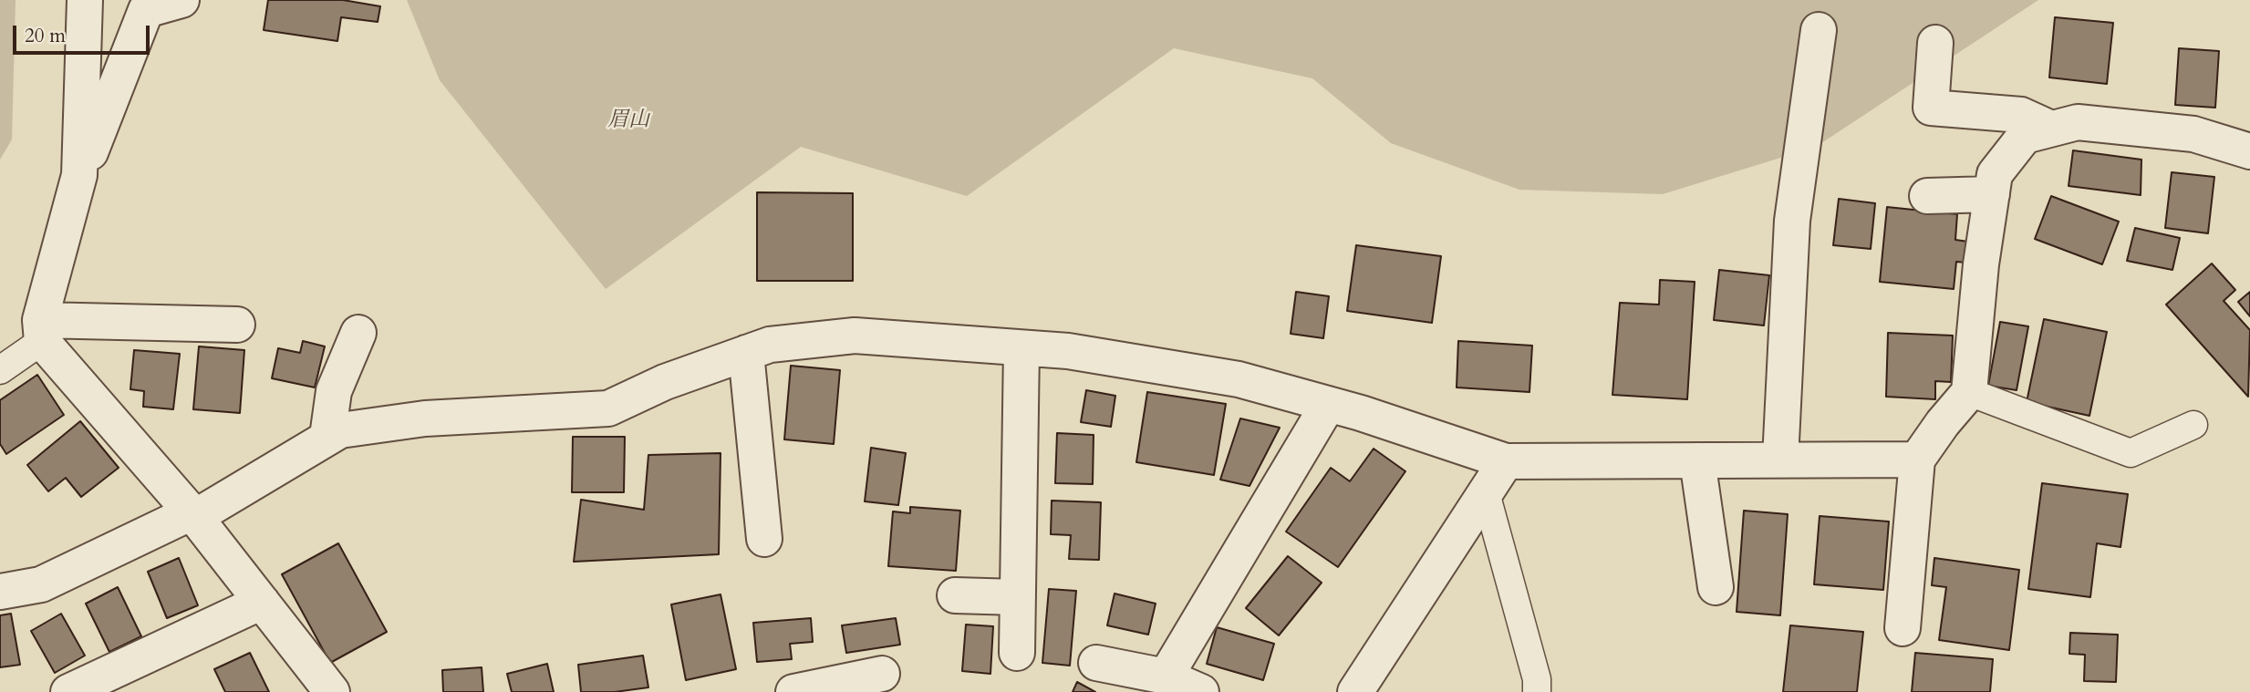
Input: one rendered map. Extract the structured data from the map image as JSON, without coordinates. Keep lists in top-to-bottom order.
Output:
{
  "parks": ["眉山"],
  "scale_bar": "20 m"
}
